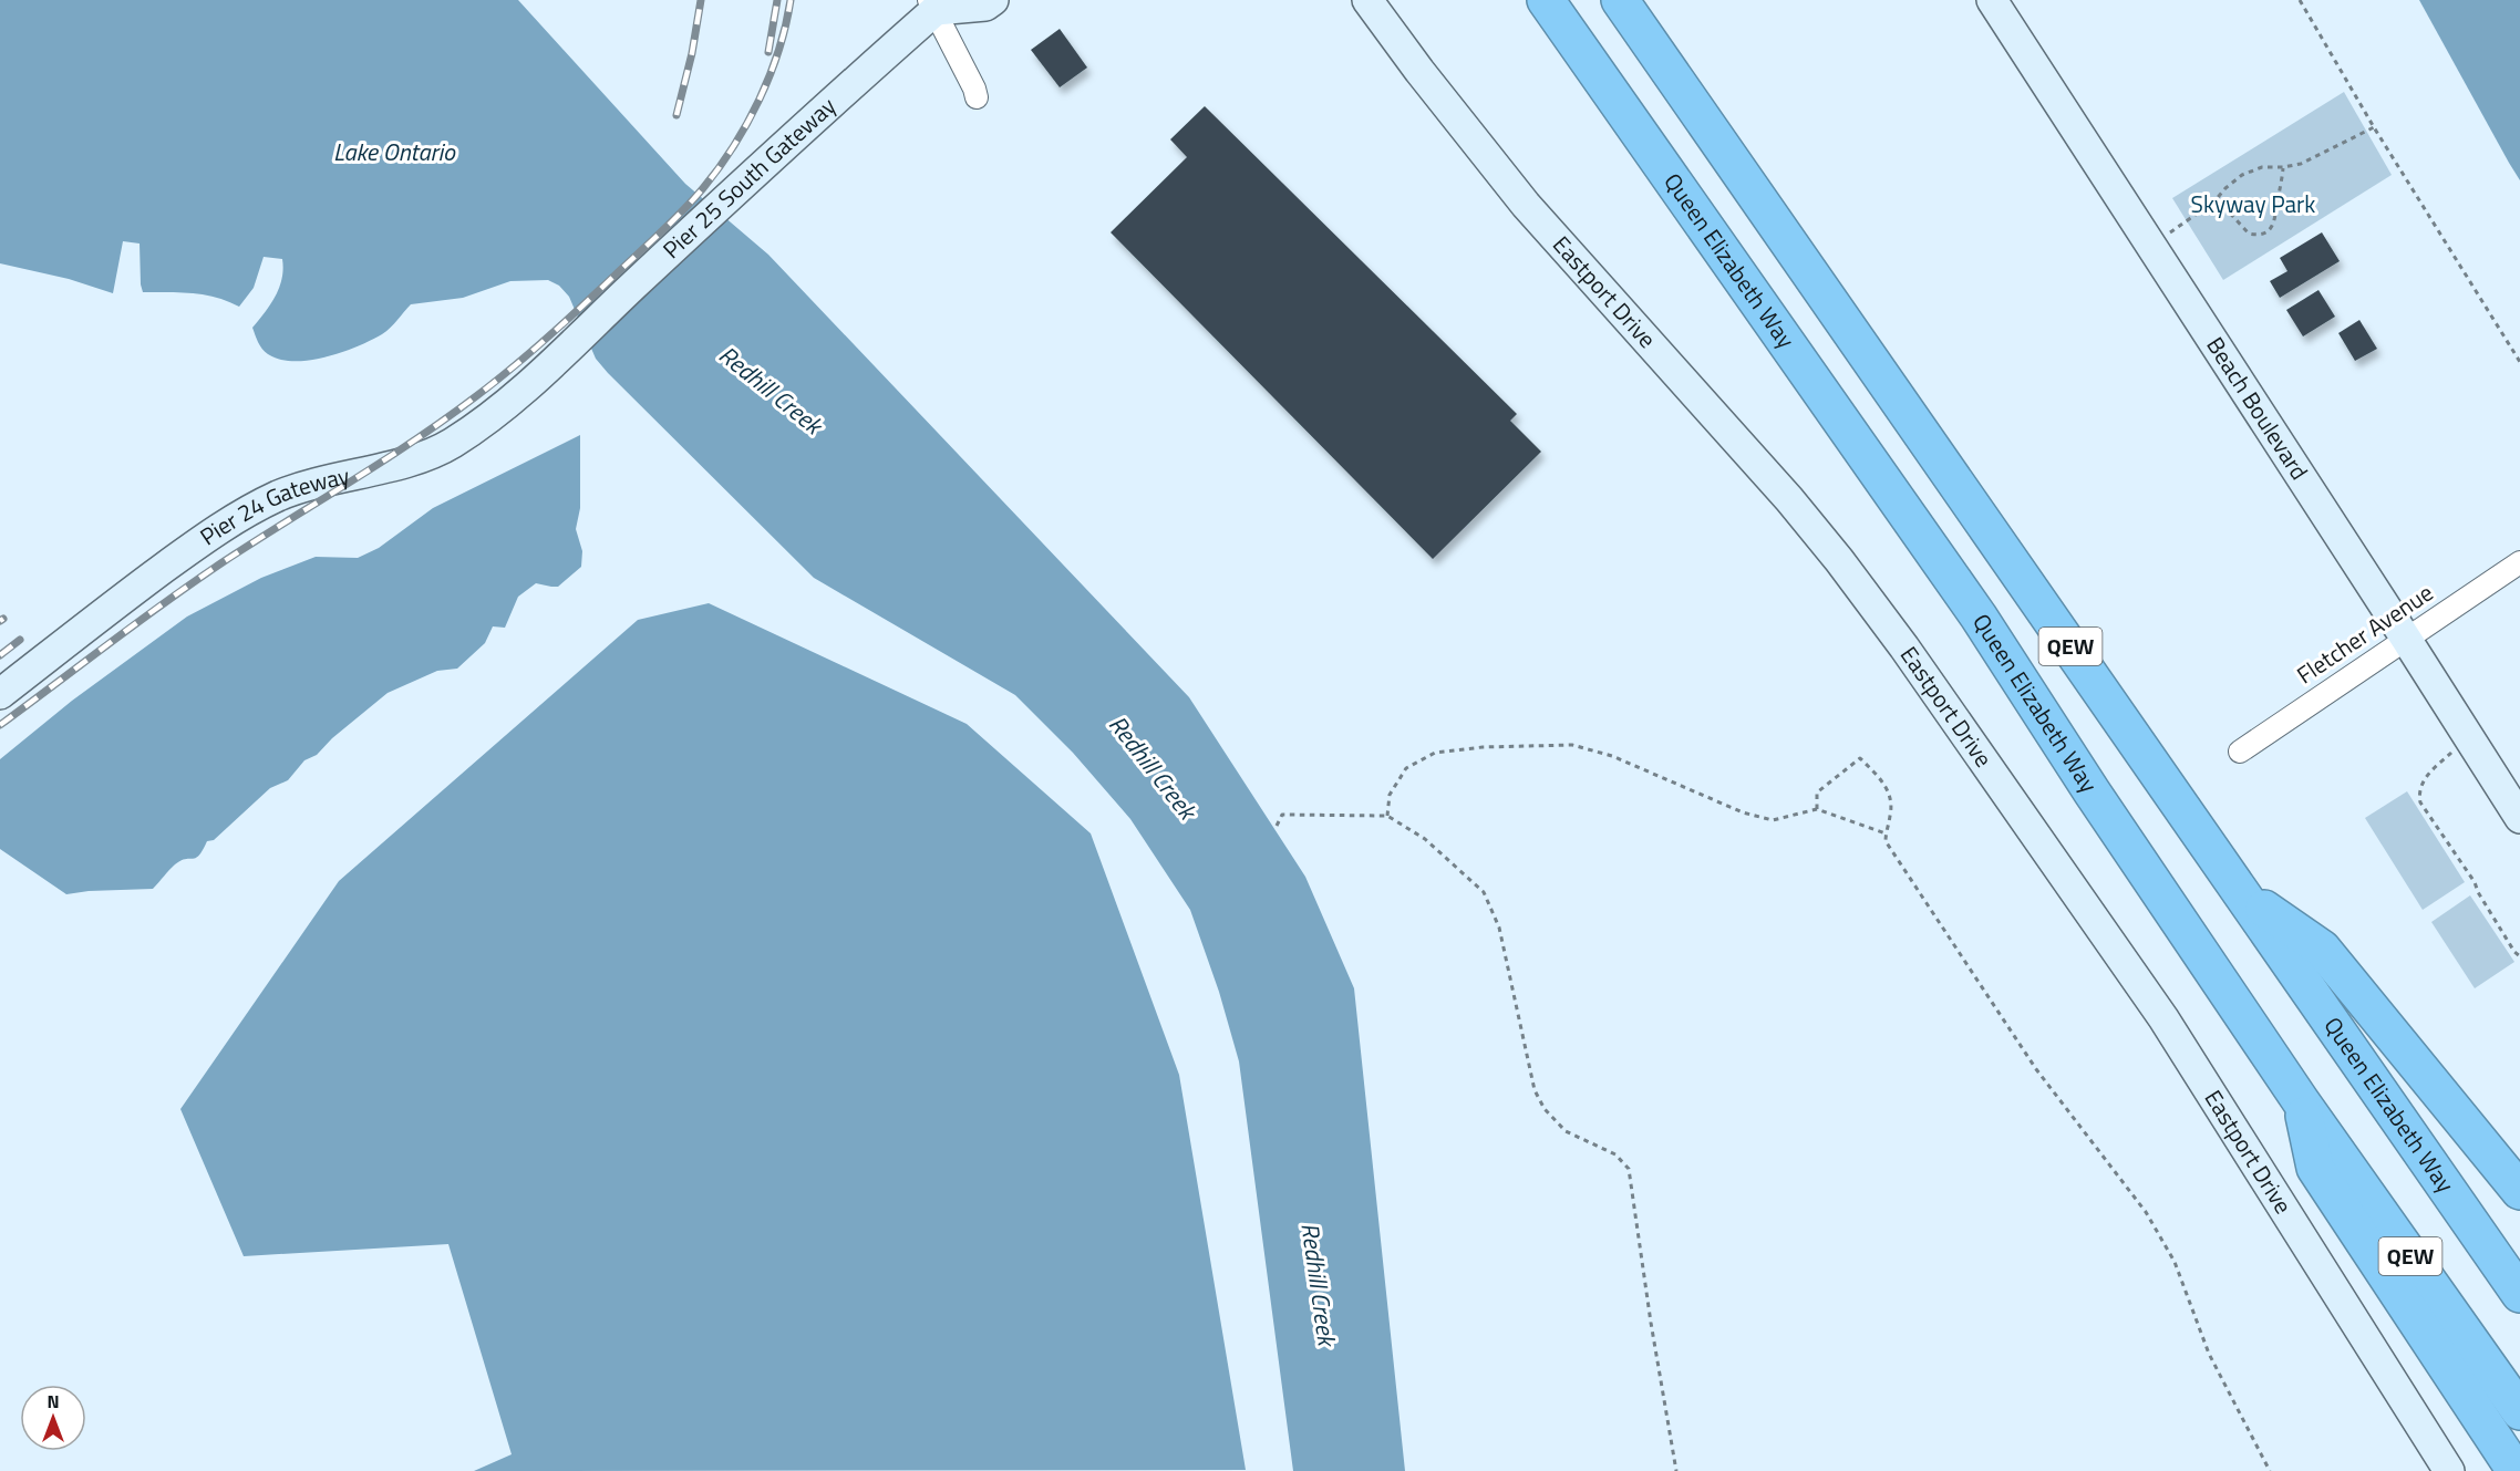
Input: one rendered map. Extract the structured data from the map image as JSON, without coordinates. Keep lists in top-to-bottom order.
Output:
{
  "streets": {
    "highway": ["Queen Elizabeth Way", "QEW"],
    "street": [
      "Pier 25 South Gateway",
      "Eastport Drive",
      "Beach Boulevard",
      "Pier 24 Gateway",
      "Fletcher Avenue"
    ]
  },
  "crossings": [
    ["Pier 25 South Gateway", "Pier 24 Gateway"],
    ["Beach Boulevard", "Fletcher Avenue"]
  ],
  "water": ["Lake Ontario", "Redhill Creek"],
  "parks": ["Skyway Park"],
  "north": "top"
}
